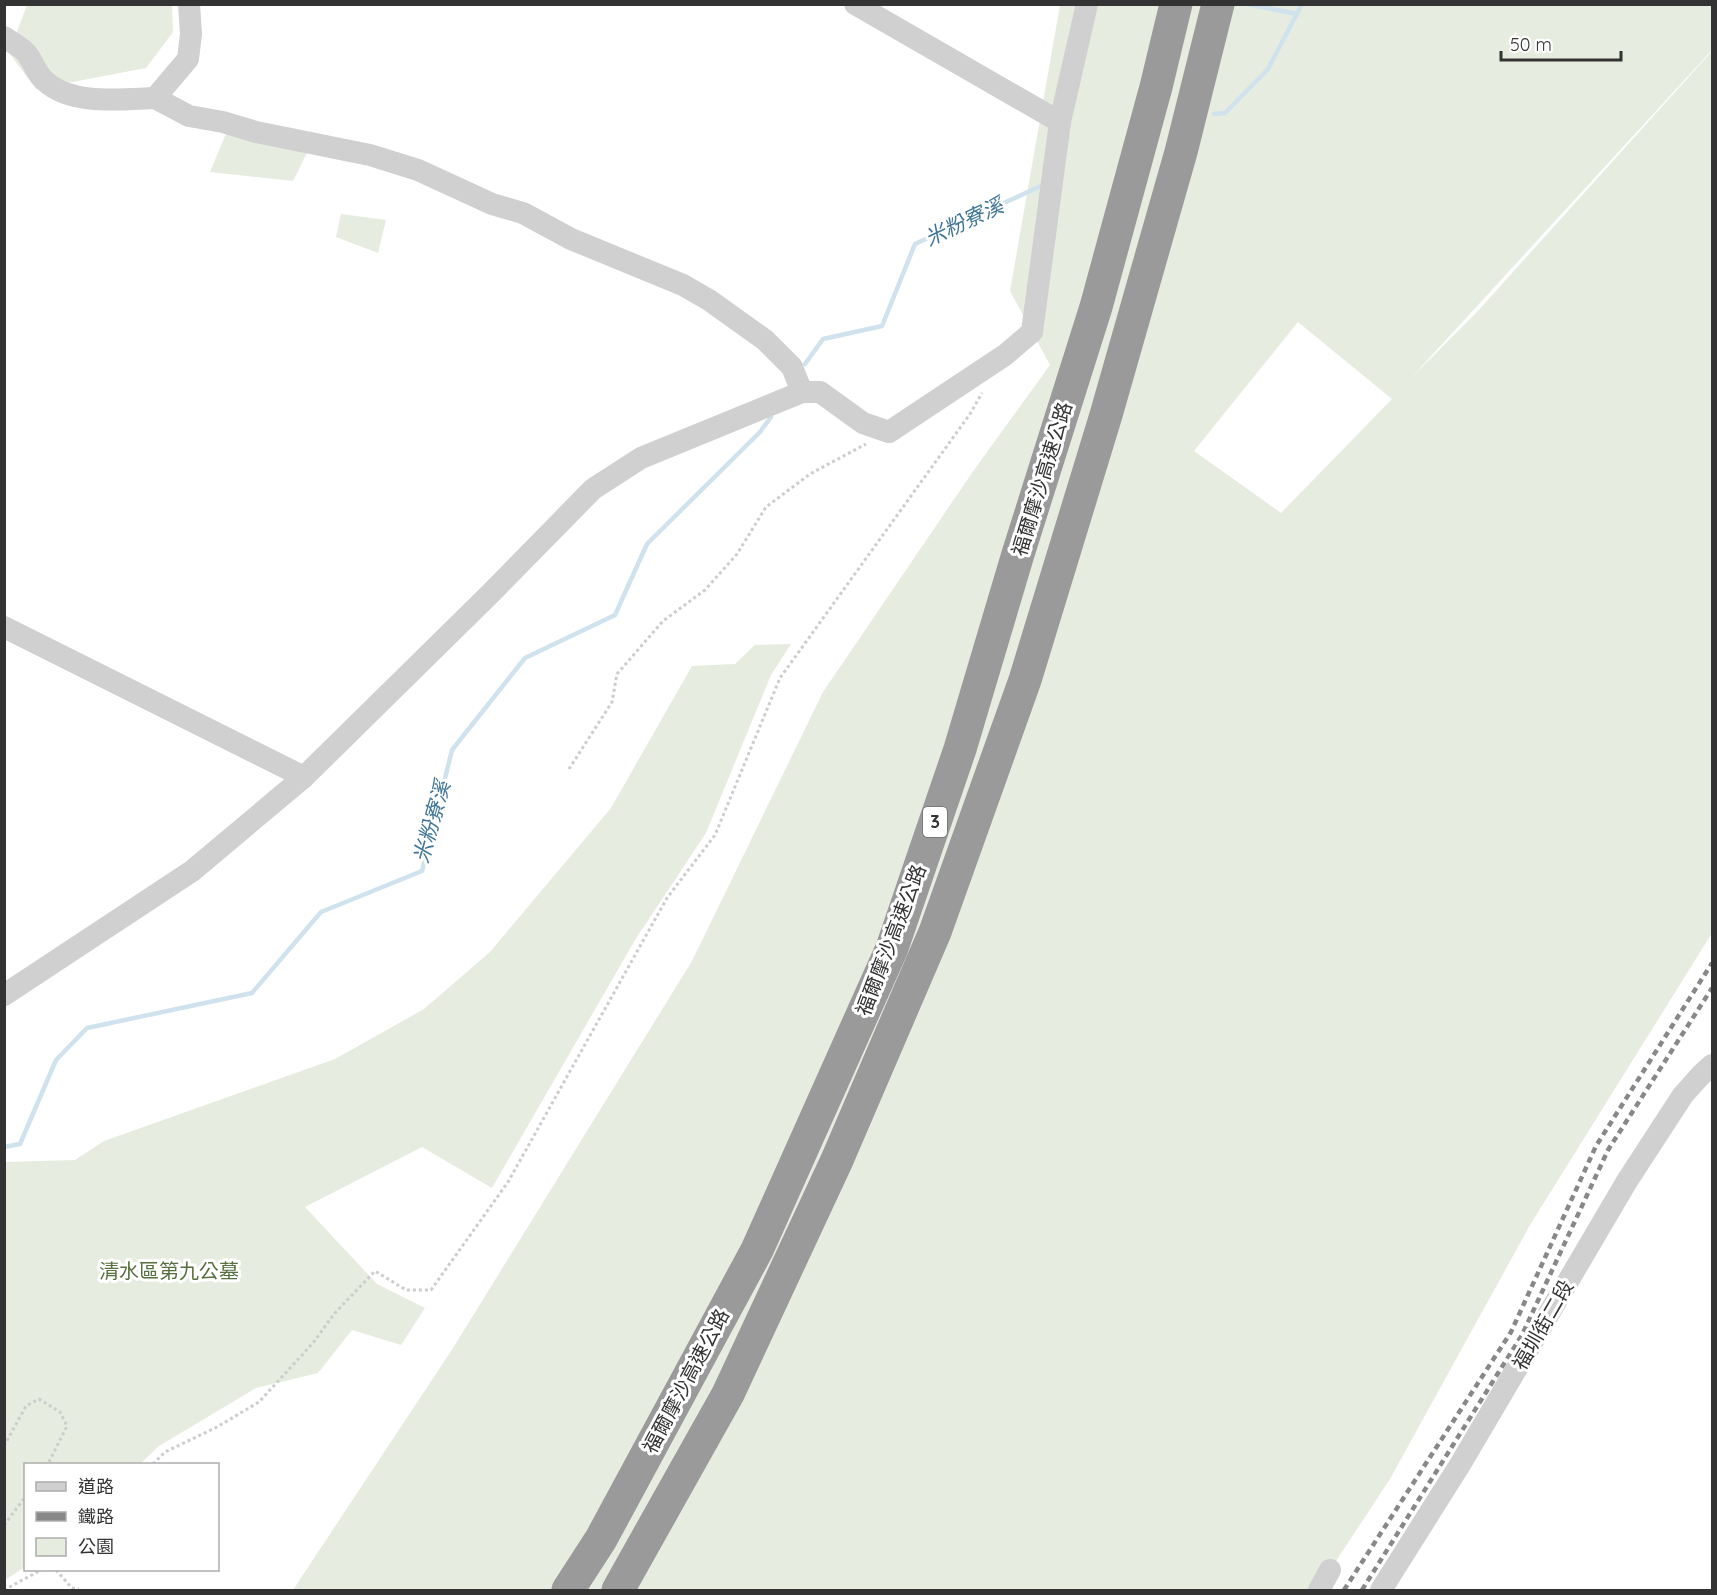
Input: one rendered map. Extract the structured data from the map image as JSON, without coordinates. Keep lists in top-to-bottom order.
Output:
{
  "streets": {
    "highway": ["福爾摩沙高速公路", "3"],
    "street": ["福圳街二段"]
  },
  "water": ["米粉寮溪"],
  "parks": ["清水區第九公墓"],
  "legend": ["道路", "鐵路", "公園"],
  "scale_bar": "50 m"
}
